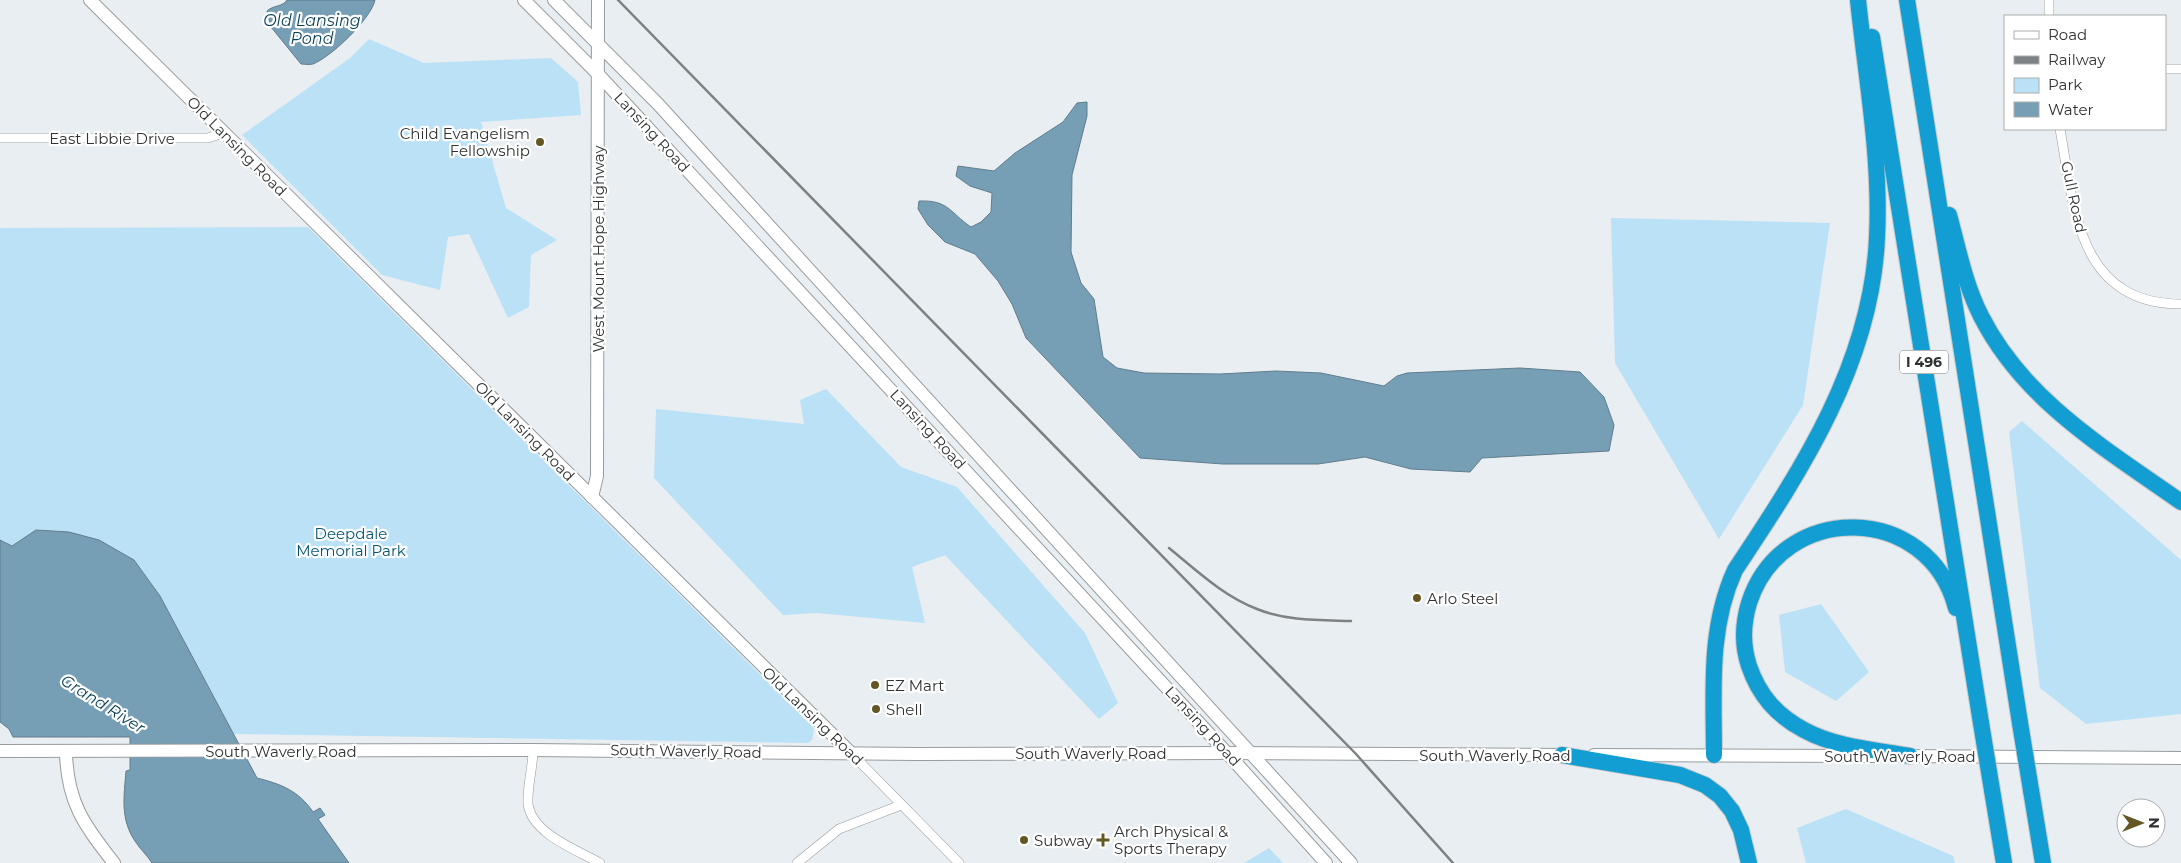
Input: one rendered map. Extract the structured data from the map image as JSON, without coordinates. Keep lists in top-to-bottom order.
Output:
{
  "streets": {
    "highway": ["I 496"],
    "main road": [
      "Lansing Road",
      "Old Lansing Road",
      "West Mount Hope Highway",
      "South Waverly Road"
    ],
    "street": ["East Libbie Drive", "Gull Road"]
  },
  "crossings": [
    ["Lansing Road", "West Mount Hope Highway"],
    ["Lansing Road", "South Waverly Road"],
    ["East Libbie Drive", "Old Lansing Road"],
    ["Old Lansing Road", "West Mount Hope Highway"],
    ["Old Lansing Road", "South Waverly Road"]
  ],
  "water": ["Old Lansing Pond", "Grand River"],
  "parks": ["Deepdale Memorial Park"],
  "places": {
    "other": [
      "Child Evangelism Fellowship",
      "Arlo Steel",
      "EZ Mart",
      "Shell",
      "Subway"
    ],
    "health": ["Arch Physical & Sports Therapy"]
  },
  "legend": [
    "Road",
    "Railway",
    "Park",
    "Water"
  ],
  "north": "right"
}
